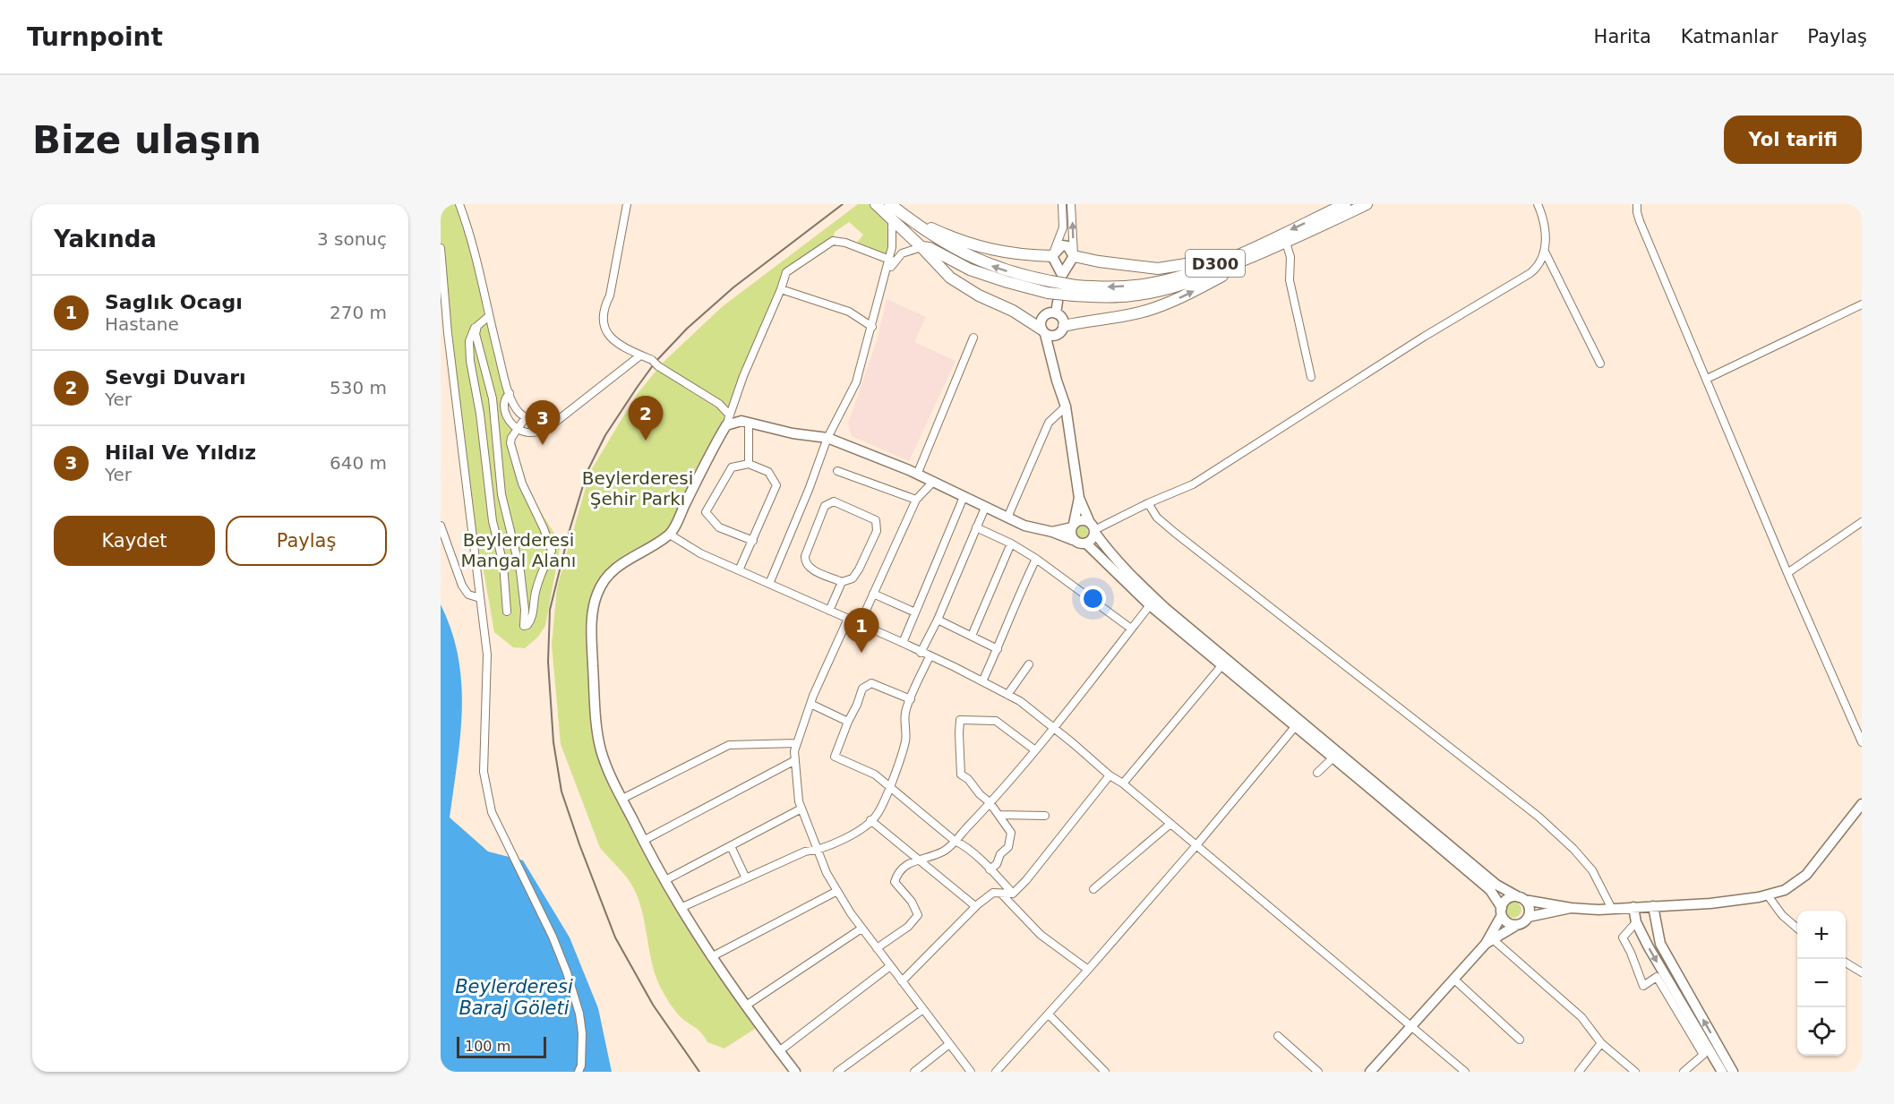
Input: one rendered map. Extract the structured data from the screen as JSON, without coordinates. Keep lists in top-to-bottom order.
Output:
{
  "streets": {
    "highway": ["D300"]
  },
  "water": ["Beylerderesi Baraj Göleti"],
  "parks": ["Beylerderesi Şehir Parkı", "Beylerderesi Mangal Alanı"],
  "scale_bar": "100 m",
  "page": {
    "header": "Turnpoint",
    "nav": ["Harita", "Katmanlar", "Paylaş"],
    "buttons": [
      "Yol tarifi",
      ["Kaydet", "Paylaş"]
    ],
    "title": "Bize ulaşın",
    "heading": ["Yakında", "3 sonuç"],
    "list": [
      {
        "mark": "1",
        "name": "Saglık Ocagı",
        "note": "Hastane",
        "value": "270 m"
      },
      {
        "mark": "2",
        "name": "Sevgi Duvarı",
        "note": "Yer",
        "value": "530 m"
      },
      {
        "mark": "3",
        "name": "Hilal Ve Yıldız",
        "note": "Yer",
        "value": "640 m"
      }
    ],
    "pins": ["2", "3", "1"],
    "map_buttons": ["+", "−"],
    "scale": "100 m"
  }
}
